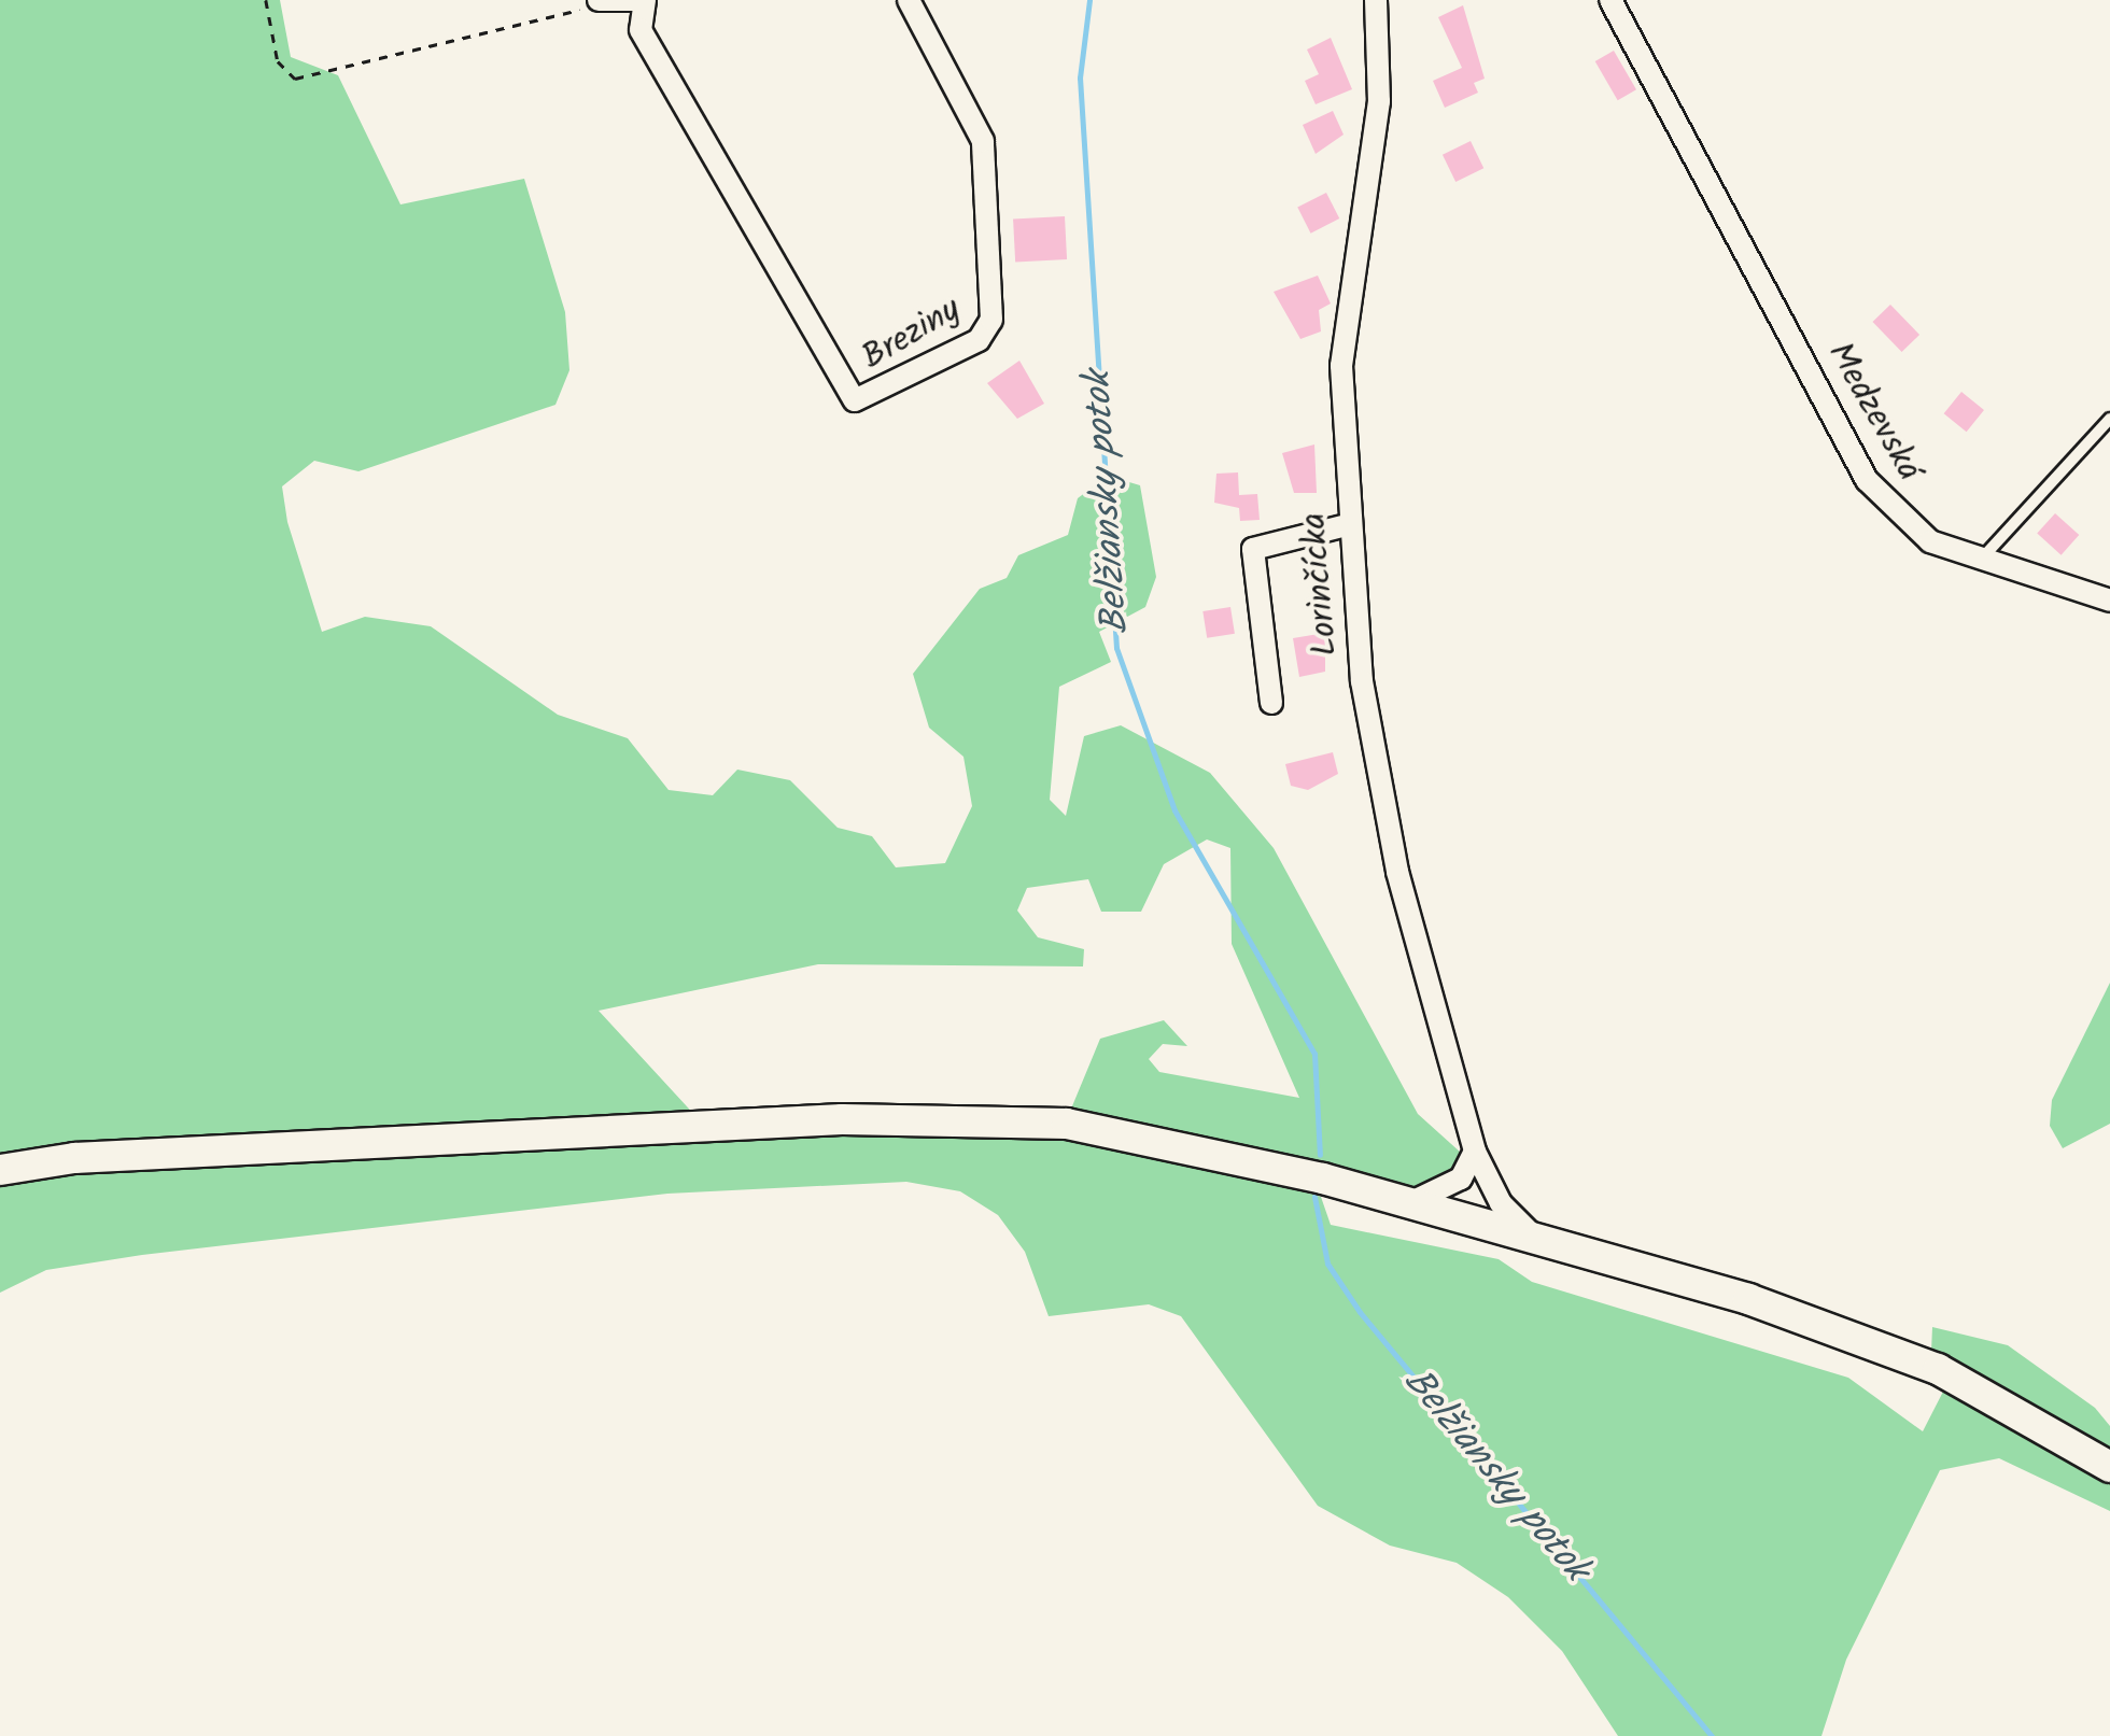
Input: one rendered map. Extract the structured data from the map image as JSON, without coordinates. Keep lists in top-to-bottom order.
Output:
{
  "streets": {
    "street": ["Breziny", "Medzevská", "Lorinčícka"]
  },
  "water": ["Belžiansky potok"]
}
